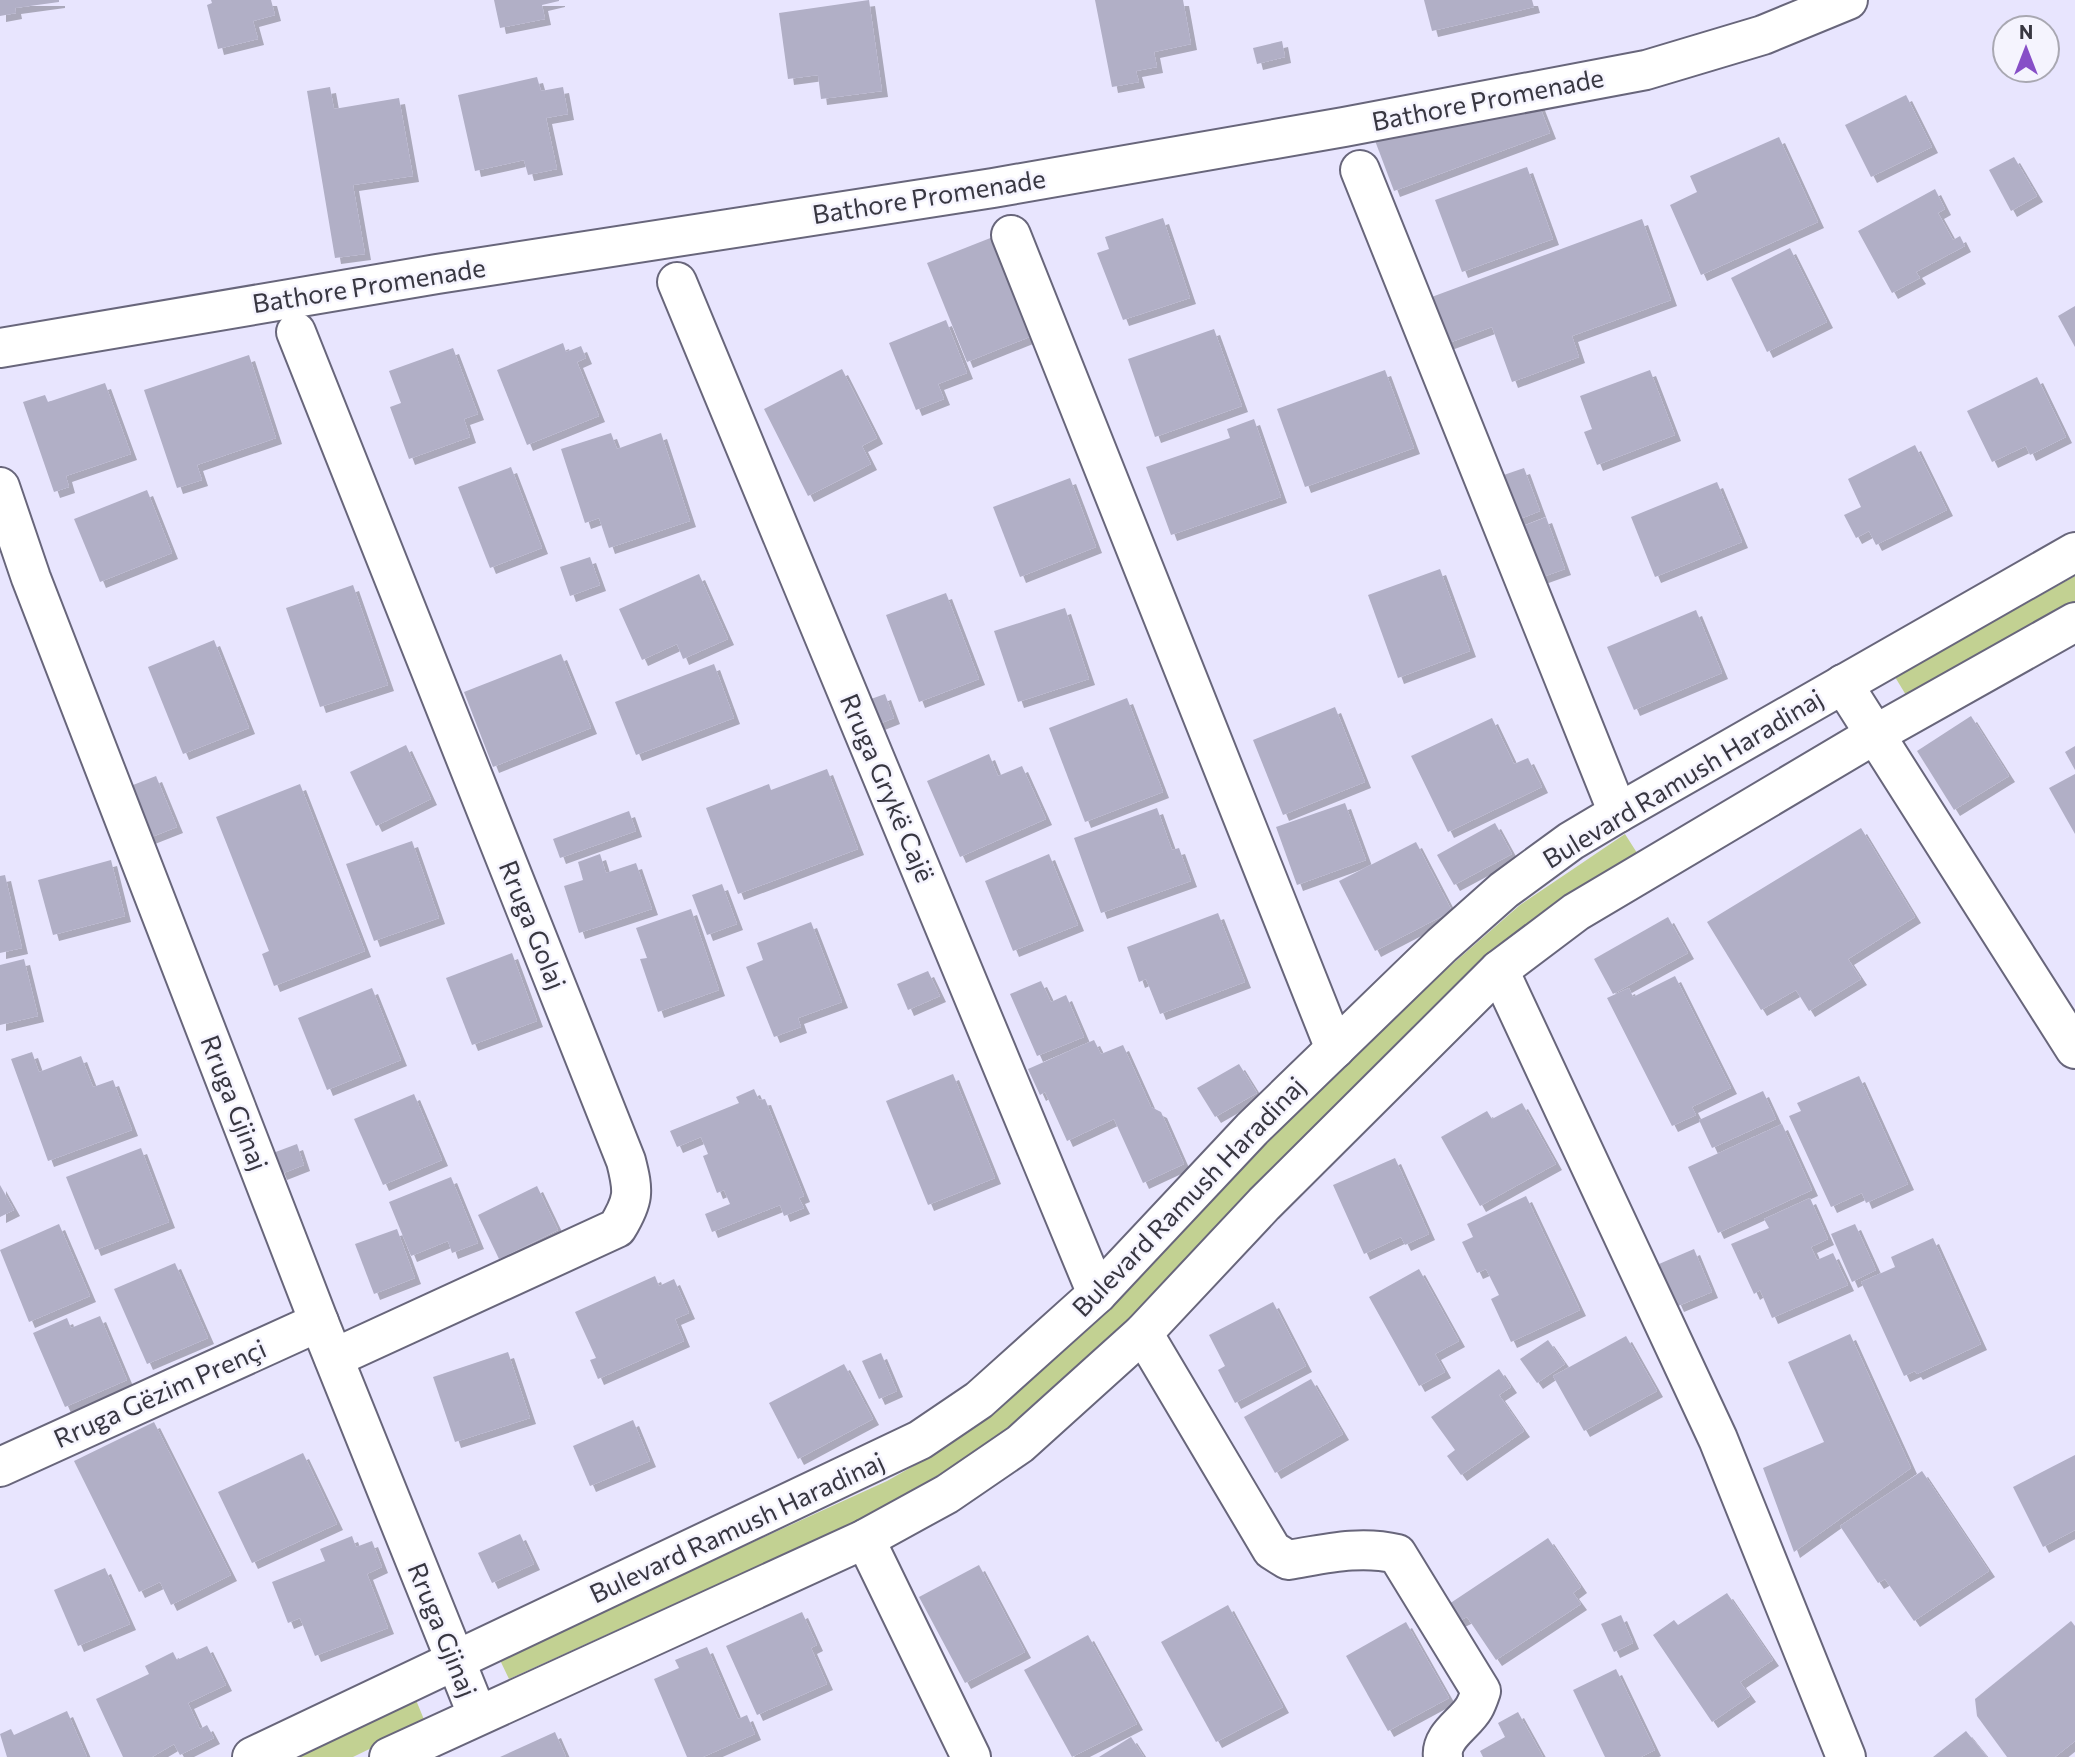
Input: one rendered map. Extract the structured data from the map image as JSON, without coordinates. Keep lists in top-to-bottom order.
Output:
{
  "streets": {
    "street": [
      "Bathore Promenade",
      "Bulevard Ramush Haradinaj",
      "Rruga Grykë Cajë",
      "Rruga Golaj",
      "Rruga Gjinaj",
      "Rruga Gëzim Prençi"
    ]
  },
  "crossings": [
    ["Bulevard Ramush Haradinaj", "Rruga Grykë Cajë"],
    ["Bulevard Ramush Haradinaj", "Rruga Gjinaj"],
    ["Rruga Golaj", "Rruga Gjinaj"],
    ["Rruga Gjinaj", "Rruga Gëzim Prençi"]
  ],
  "north": "top"
}
